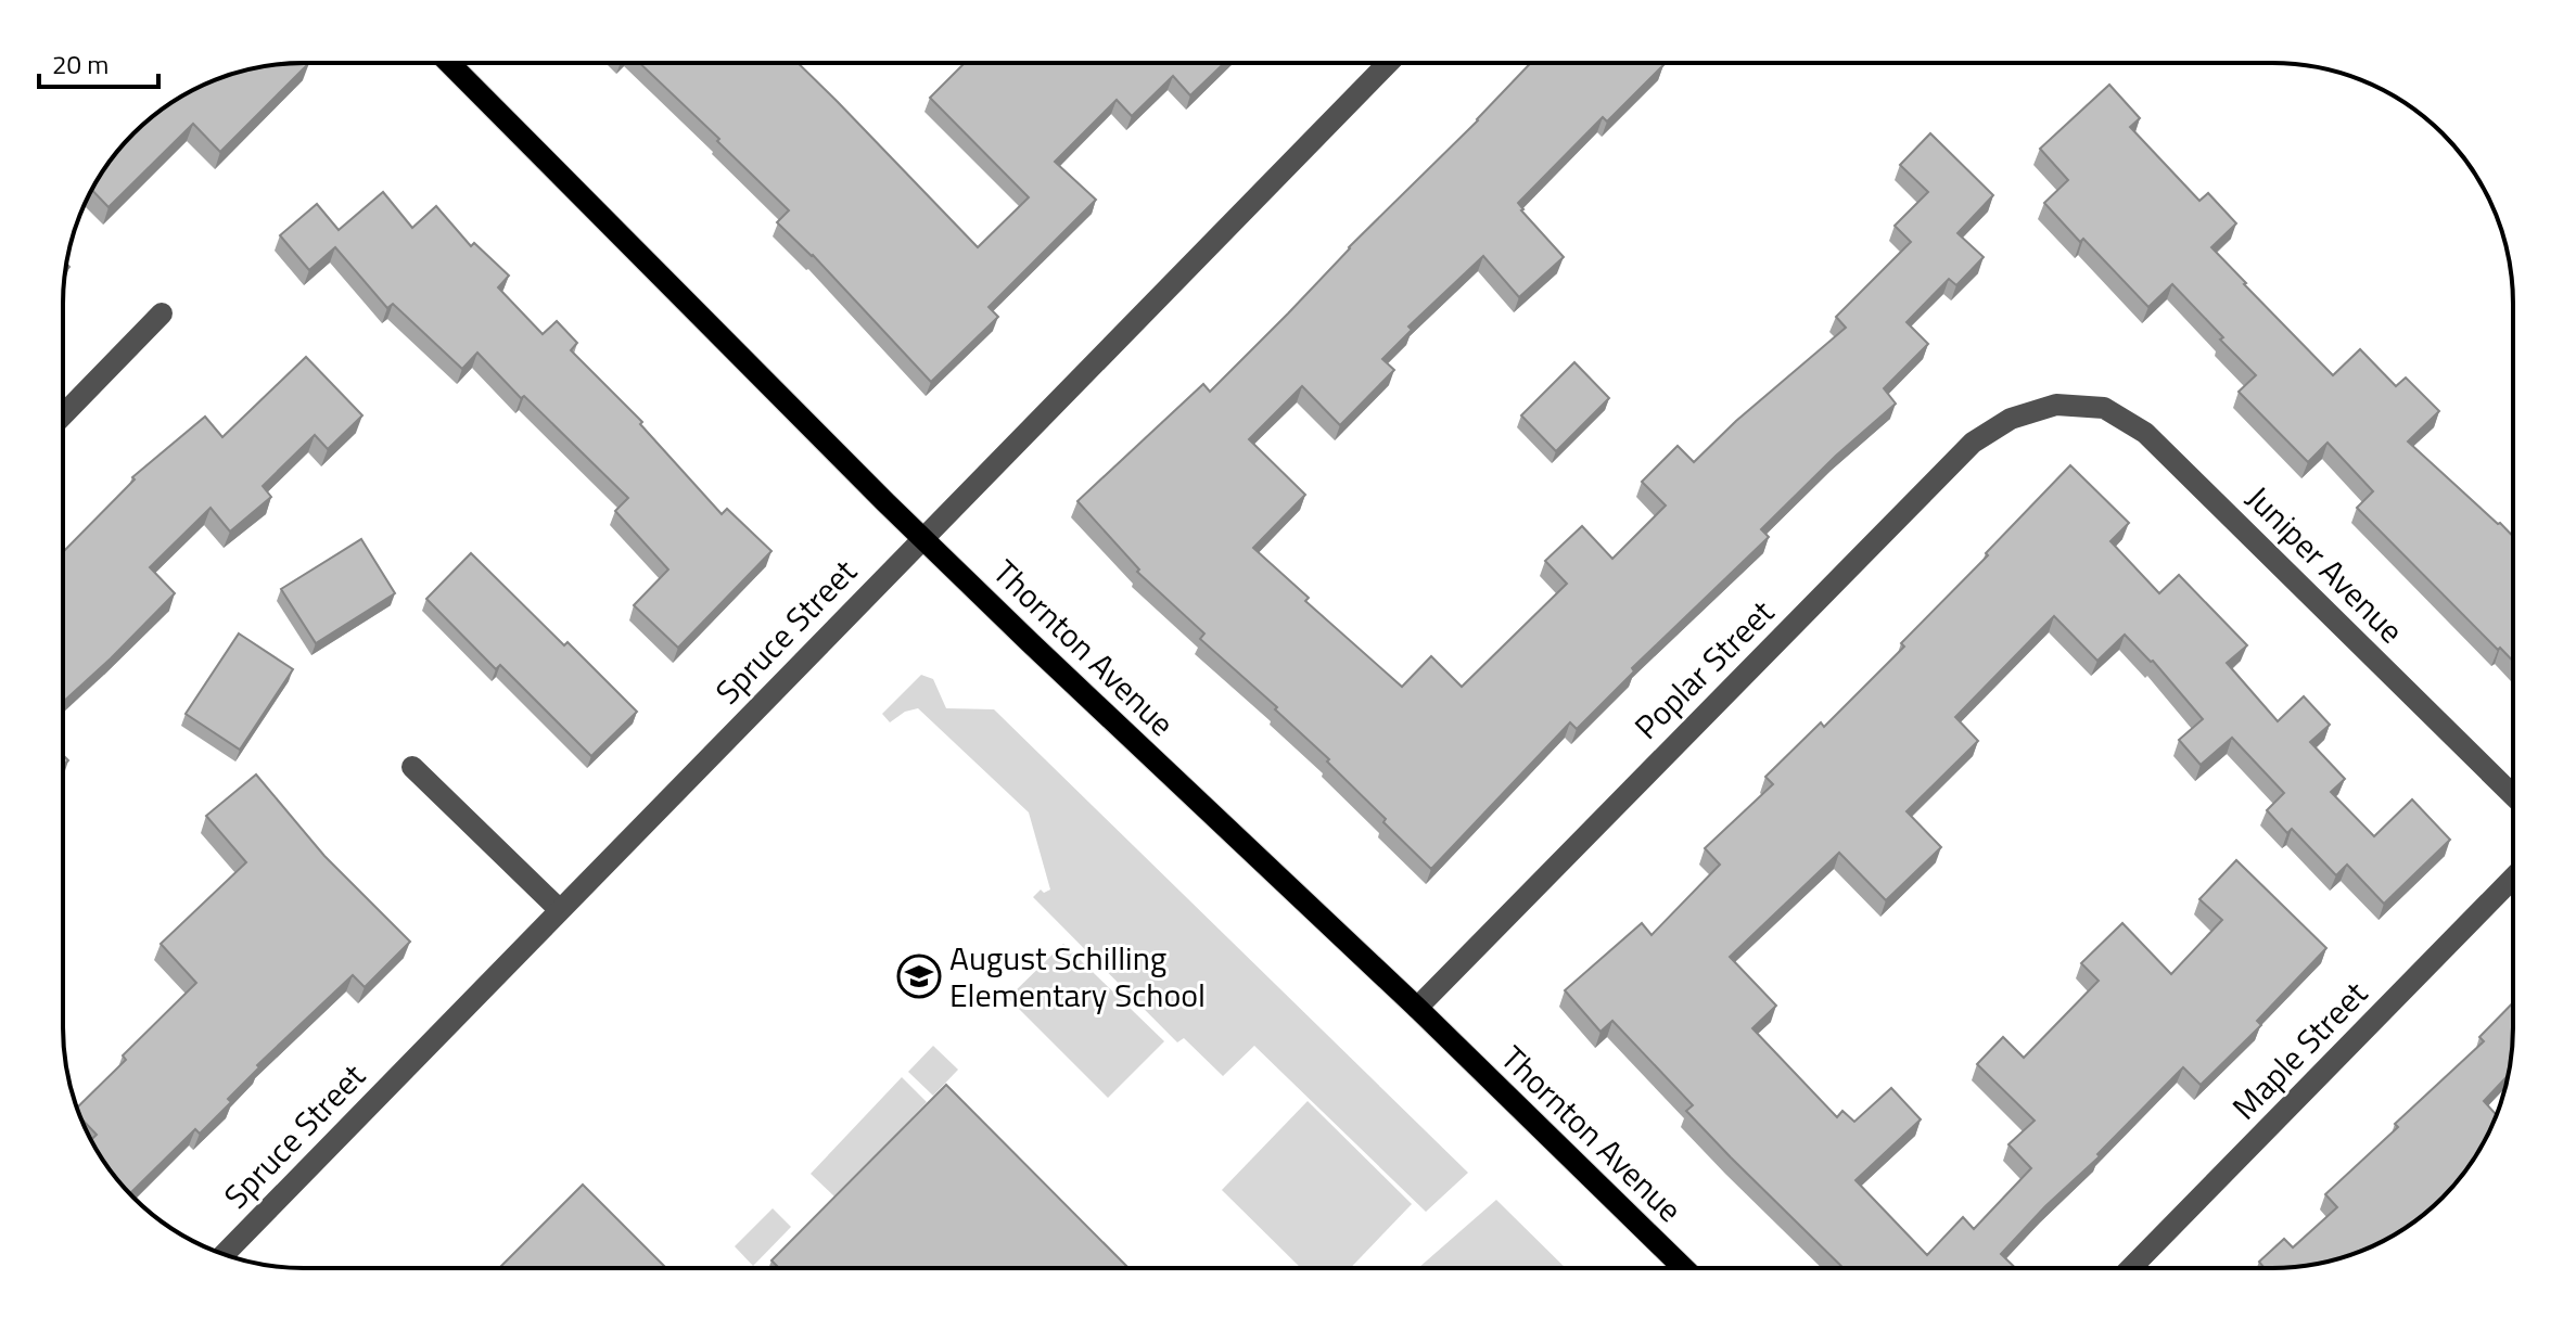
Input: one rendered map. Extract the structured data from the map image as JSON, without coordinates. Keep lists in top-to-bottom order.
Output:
{
  "streets": {
    "main road": ["Thornton Avenue"],
    "street": [
      "Juniper Avenue",
      "Spruce Street",
      "Poplar Street",
      "Maple Street"
    ]
  },
  "crossings": [
    ["Juniper Avenue", "Poplar Street"],
    ["Spruce Street", "Thornton Avenue"],
    ["Thornton Avenue", "Poplar Street"]
  ],
  "places": {
    "school or university": ["August Schilling Elementary School"]
  },
  "scale_bar": "20 m"
}
